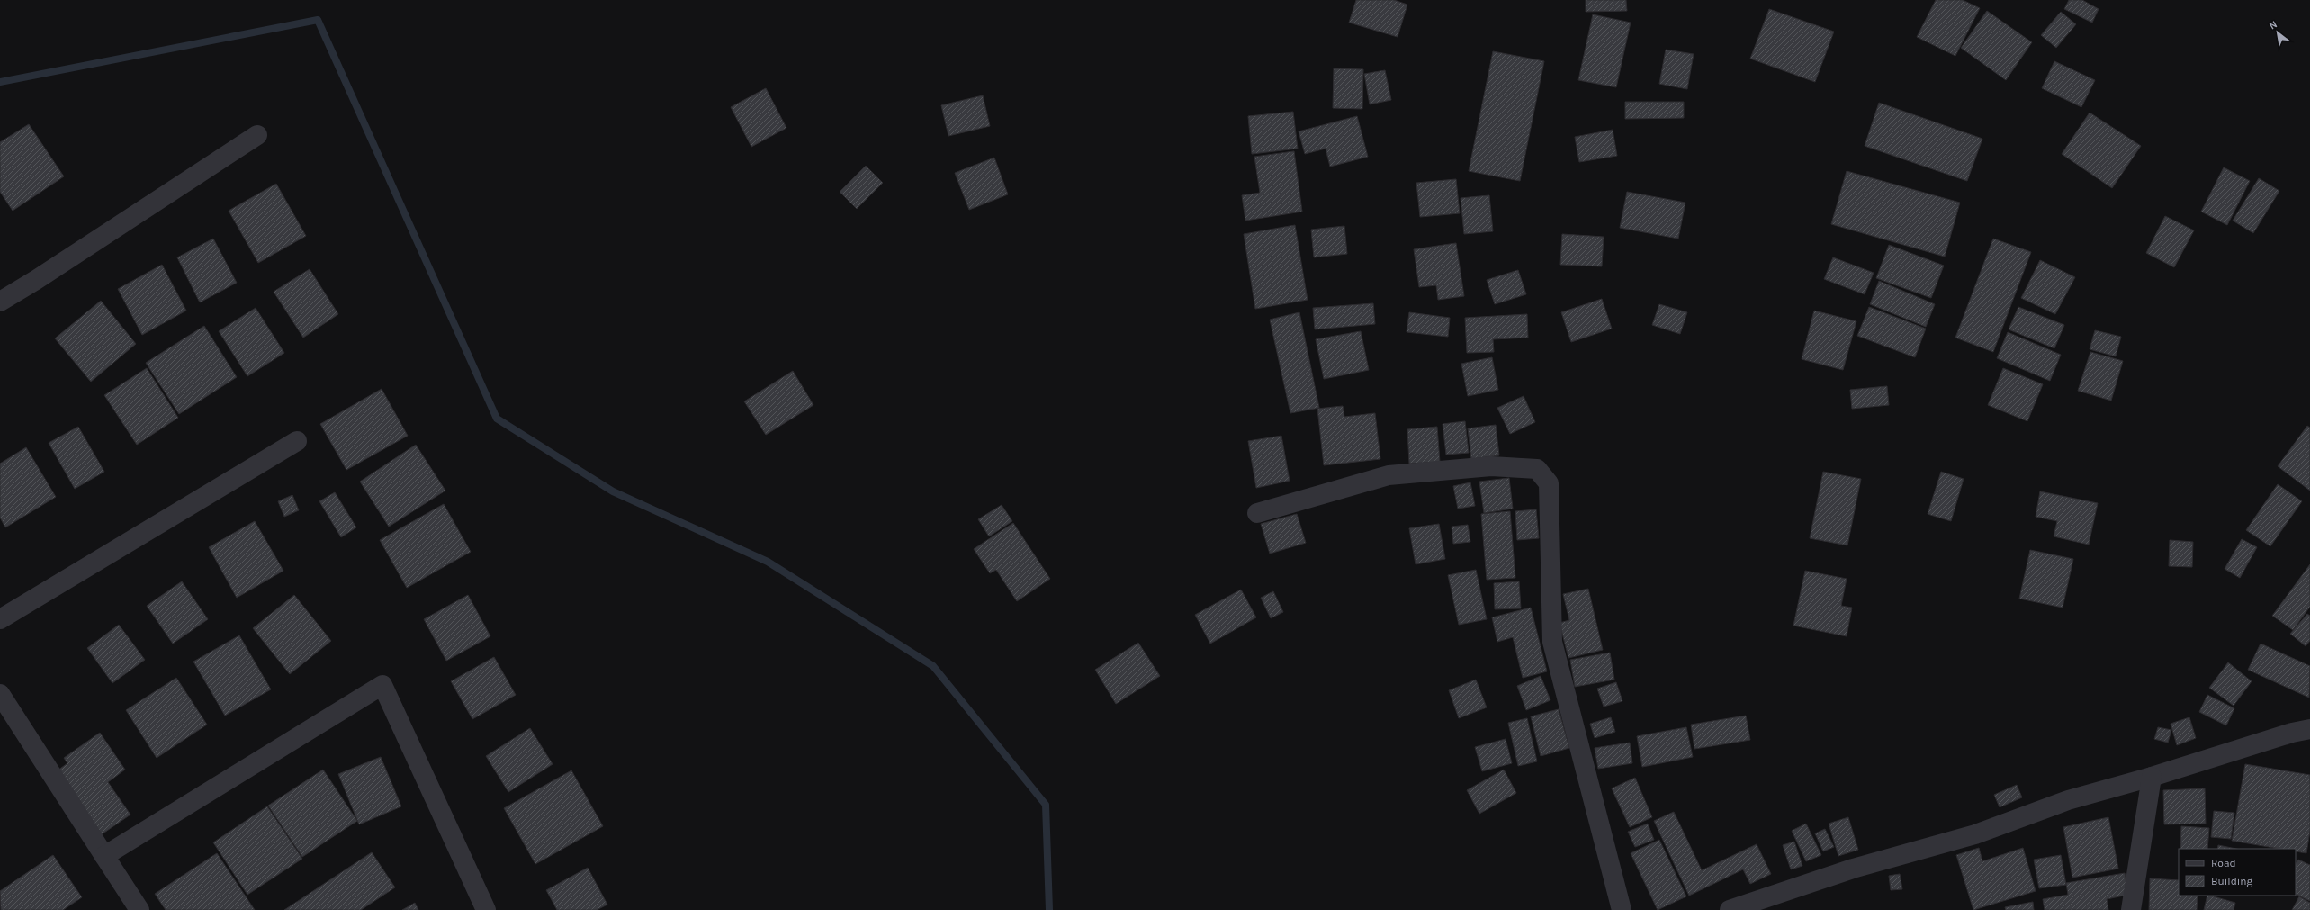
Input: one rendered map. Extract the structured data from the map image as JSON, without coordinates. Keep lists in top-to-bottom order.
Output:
{
  "legend": ["Road", "Building"],
  "north": "top left"
}
